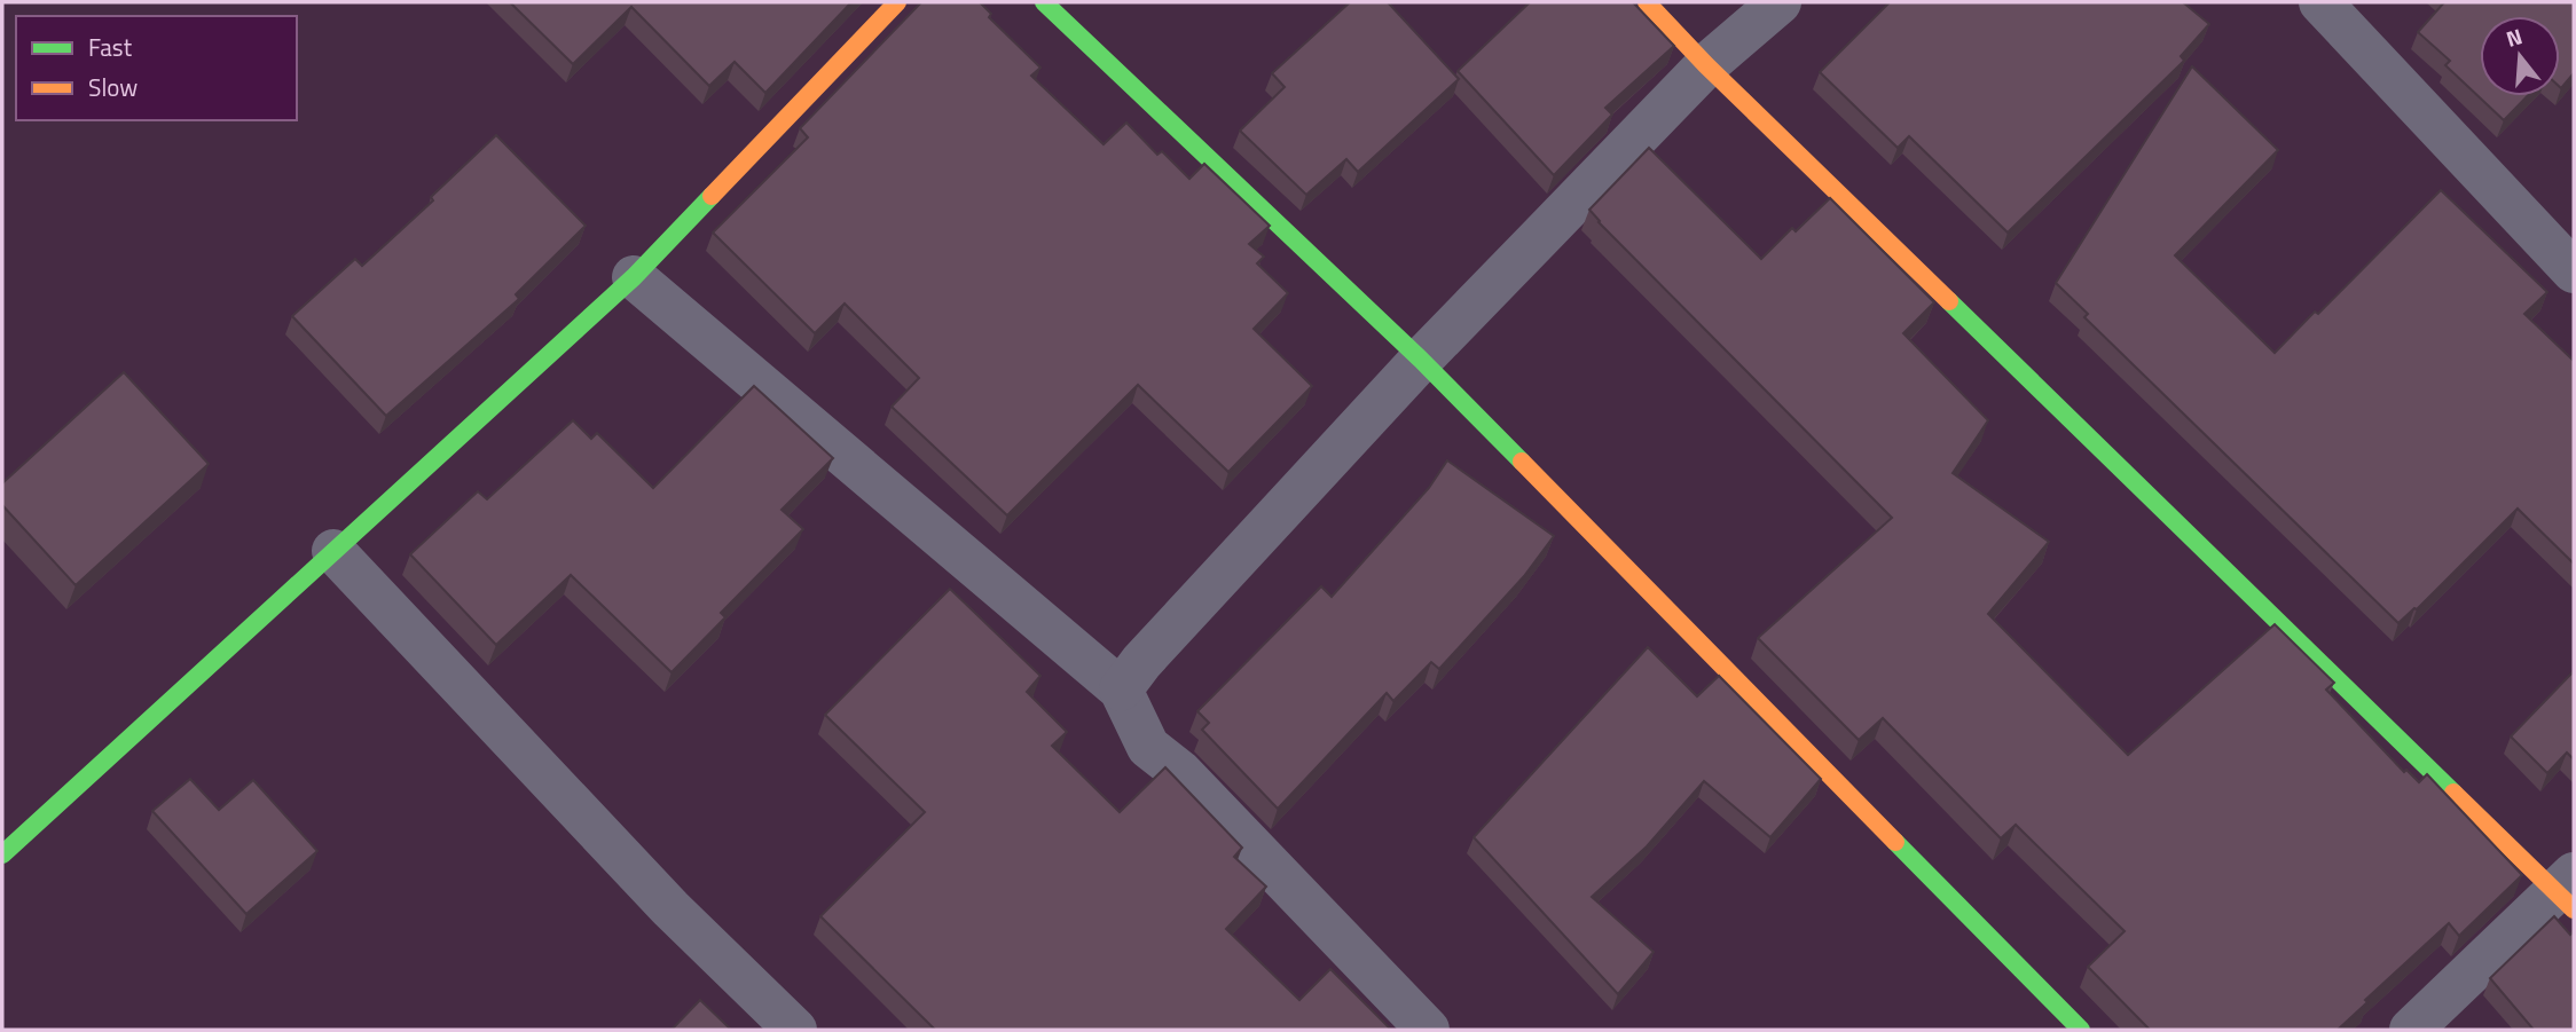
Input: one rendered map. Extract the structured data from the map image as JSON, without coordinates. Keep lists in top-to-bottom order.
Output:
{
  "legend": ["Fast", "Slow"],
  "north": "top"
}
